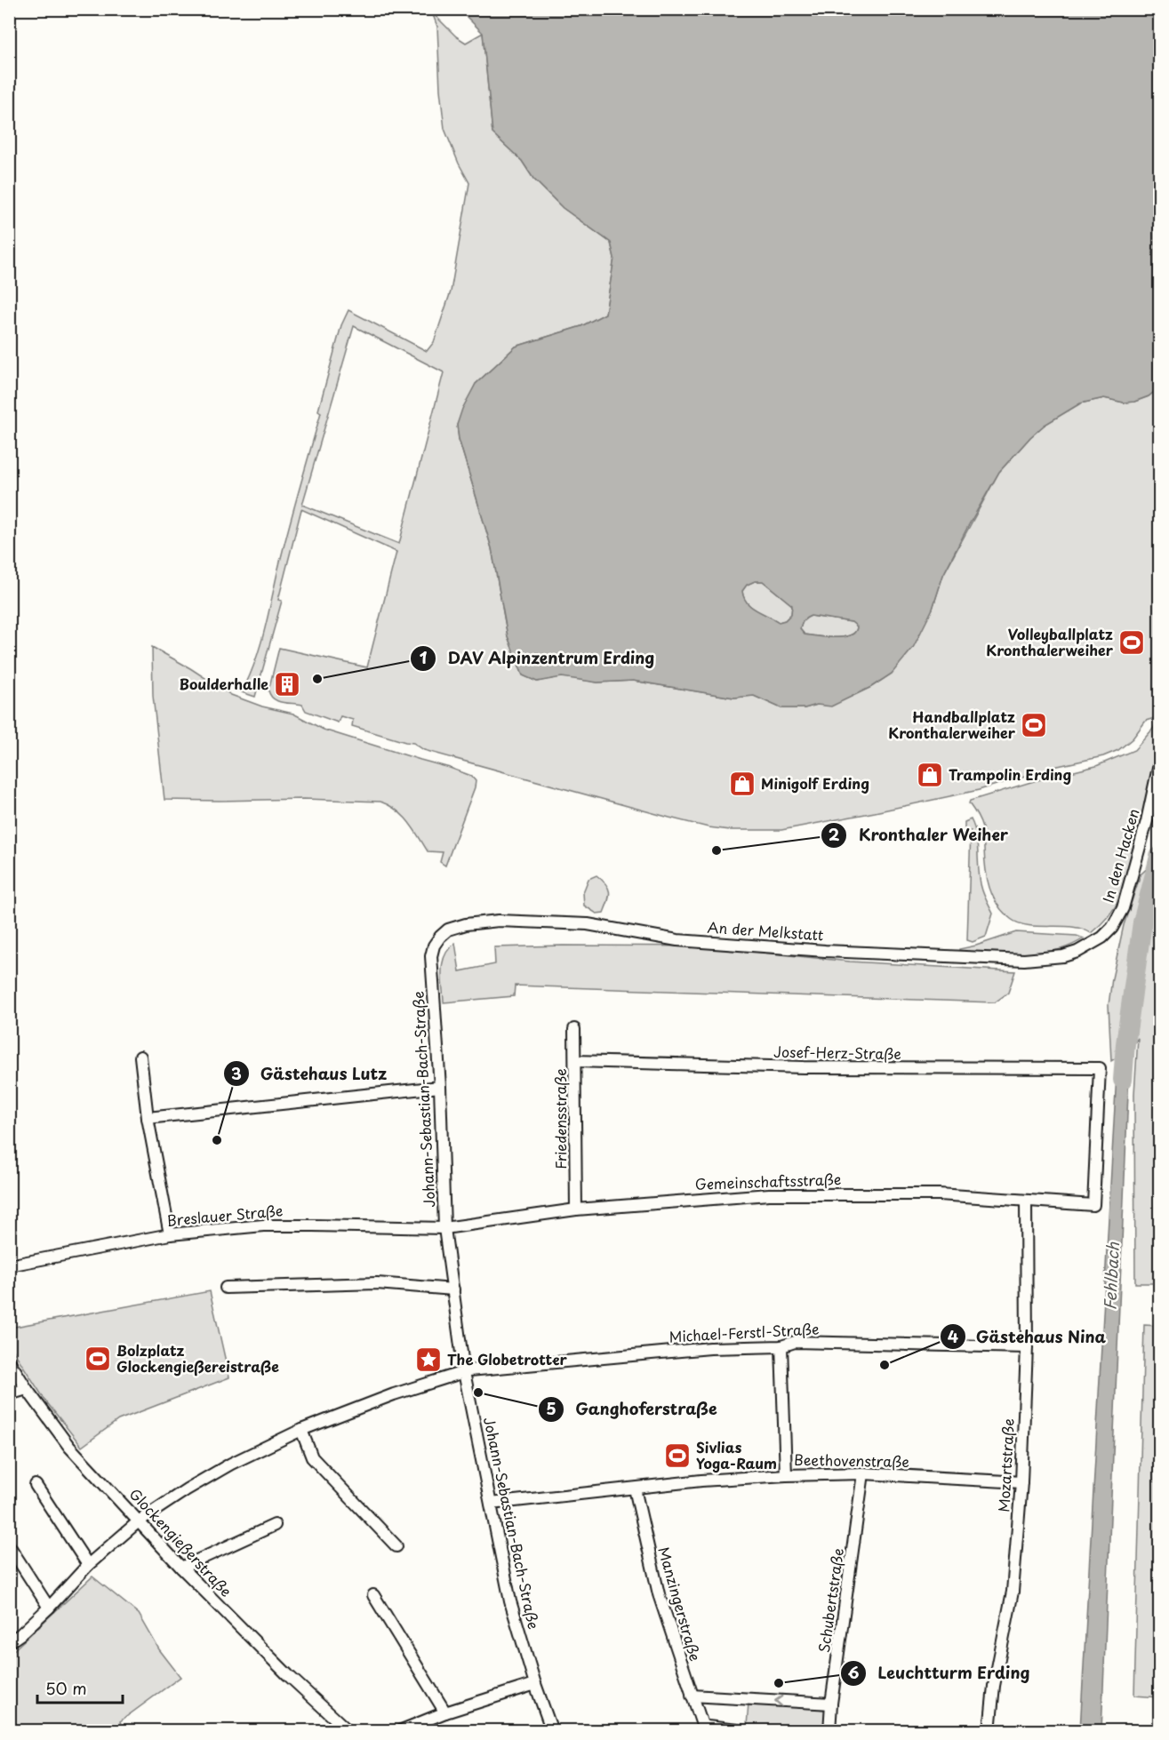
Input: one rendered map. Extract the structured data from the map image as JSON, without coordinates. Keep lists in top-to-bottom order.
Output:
{
  "streets": {
    "street": [
      "In den Hacken",
      "An der Melkstatt",
      "Josef-Herz-Straße",
      "Johann-Sebastian-Bach-Straße",
      "Friedensstraße",
      "Gemeinschaftsstraße",
      "Breslauer Straße",
      "Michael-Ferstl-Straße",
      "Beethovenstraße",
      "Mozartstraße",
      "Glockengießerstraße",
      "Schubertstraße",
      "Manzingerstraße"
    ]
  },
  "crossings": [
    ["In den Hacken", "An der Melkstatt"],
    ["An der Melkstatt", "Johann-Sebastian-Bach-Straße"],
    ["Josef-Herz-Straße", "Friedensstraße"],
    ["Josef-Herz-Straße", "Gemeinschaftsstraße"],
    ["Johann-Sebastian-Bach-Straße", "Gemeinschaftsstraße"],
    ["Johann-Sebastian-Bach-Straße", "Breslauer Straße"],
    ["Johann-Sebastian-Bach-Straße", "Michael-Ferstl-Straße"],
    ["Johann-Sebastian-Bach-Straße", "Beethovenstraße"],
    ["Friedensstraße", "Gemeinschaftsstraße"],
    ["Gemeinschaftsstraße", "Breslauer Straße"],
    ["Gemeinschaftsstraße", "Mozartstraße"],
    ["Michael-Ferstl-Straße", "Mozartstraße"],
    ["Michael-Ferstl-Straße", "Glockengießerstraße"],
    ["Beethovenstraße", "Mozartstraße"],
    ["Beethovenstraße", "Schubertstraße"],
    ["Beethovenstraße", "Manzingerstraße"]
  ],
  "water": ["Fehlbach"],
  "places": {
    "sports": [
      "Volleyballplatz Kronthalerweiher",
      "Handballplatz Kronthalerweiher",
      "Bolzplatz Glockengießereistraße",
      "Sivlias Yoga-Raum"
    ],
    "other": [
      "DAV Alpinzentrum Erding",
      "Kronthaler Weiher",
      "Gästehaus Lutz",
      "Gästehaus Nina",
      "Ganghoferstraße",
      "Leuchtturm Erding"
    ],
    "building": ["Boulderhalle"],
    "shop": ["Trampolin Erding", "Minigolf Erding"],
    "place": ["The Globetrotter"]
  },
  "scale_bar": "50 m"
}
